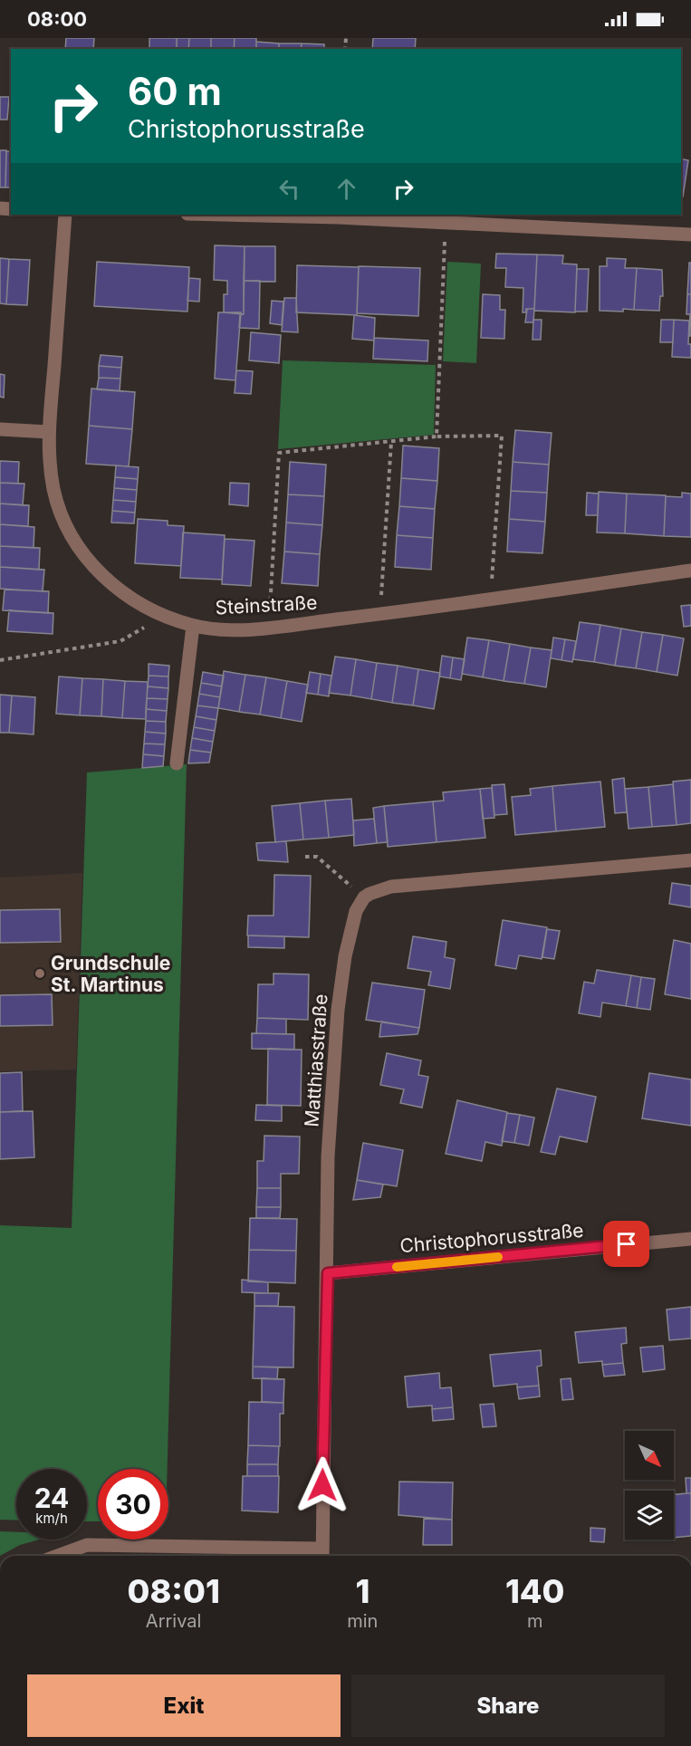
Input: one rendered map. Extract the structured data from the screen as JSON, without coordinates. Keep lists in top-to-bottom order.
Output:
{
  "streets": {
    "street": ["Steinstraße", "Matthiasstraße", "Christophorusstraße"]
  },
  "crossings": [
    ["Matthiasstraße", "Christophorusstraße"]
  ],
  "places": ["Grundschule St. Martinus"],
  "north": "bottom right",
  "page": {
    "status": "08:00",
    "turn": ["60 m", "Christophorusstraße"],
    "speed": "24 km/h",
    "limit": "30",
    "eta": [
      "08:01",
      "Arrival",
      "1",
      "min",
      "140",
      "m"
    ],
    "buttons": ["Exit", "Share"]
  }
}
